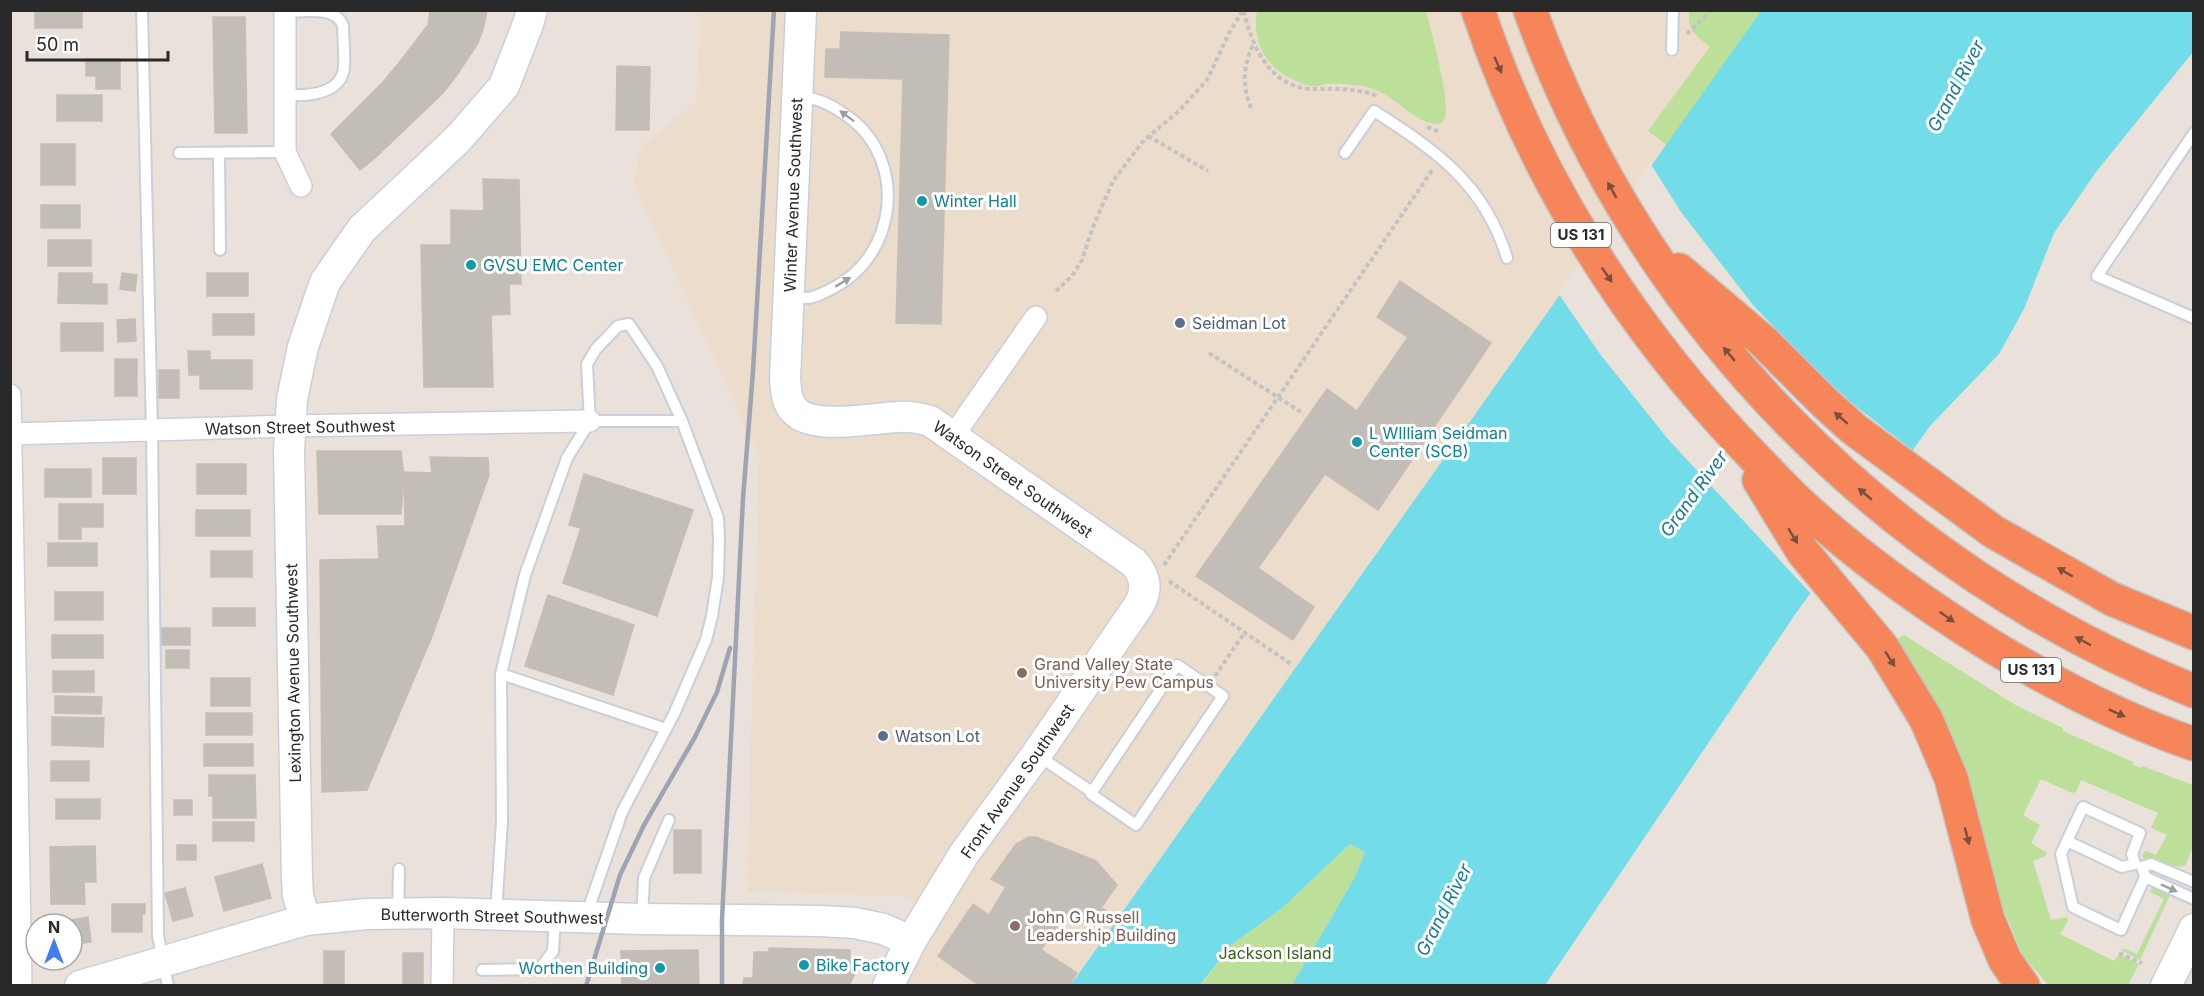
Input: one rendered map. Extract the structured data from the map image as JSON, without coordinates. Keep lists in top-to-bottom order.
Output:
{
  "streets": {
    "highway": ["US 131"],
    "street": [
      "Winter Avenue Southwest",
      "Watson Street Southwest",
      "Lexington Avenue Southwest",
      "Front Avenue Southwest",
      "Butterworth Street Southwest"
    ]
  },
  "crossings": [
    ["Winter Avenue Southwest", "Watson Street Southwest"],
    ["Watson Street Southwest", "Lexington Avenue Southwest"],
    ["Watson Street Southwest", "Front Avenue Southwest"],
    ["Lexington Avenue Southwest", "Butterworth Street Southwest"],
    ["Front Avenue Southwest", "Butterworth Street Southwest"]
  ],
  "water": ["Grand River"],
  "parks": ["Jackson Island"],
  "places": [
    "Winter Hall",
    "GVSU EMC Center",
    "Seidman Lot",
    "L WIlliam Seidman Center (SCB)",
    "Grand Valley State University Pew Campus",
    "Watson Lot",
    "John G Russell Leadership Building",
    "Bike Factory",
    "Worthen Building"
  ],
  "scale_bar": "50 m",
  "north": "top"
}
